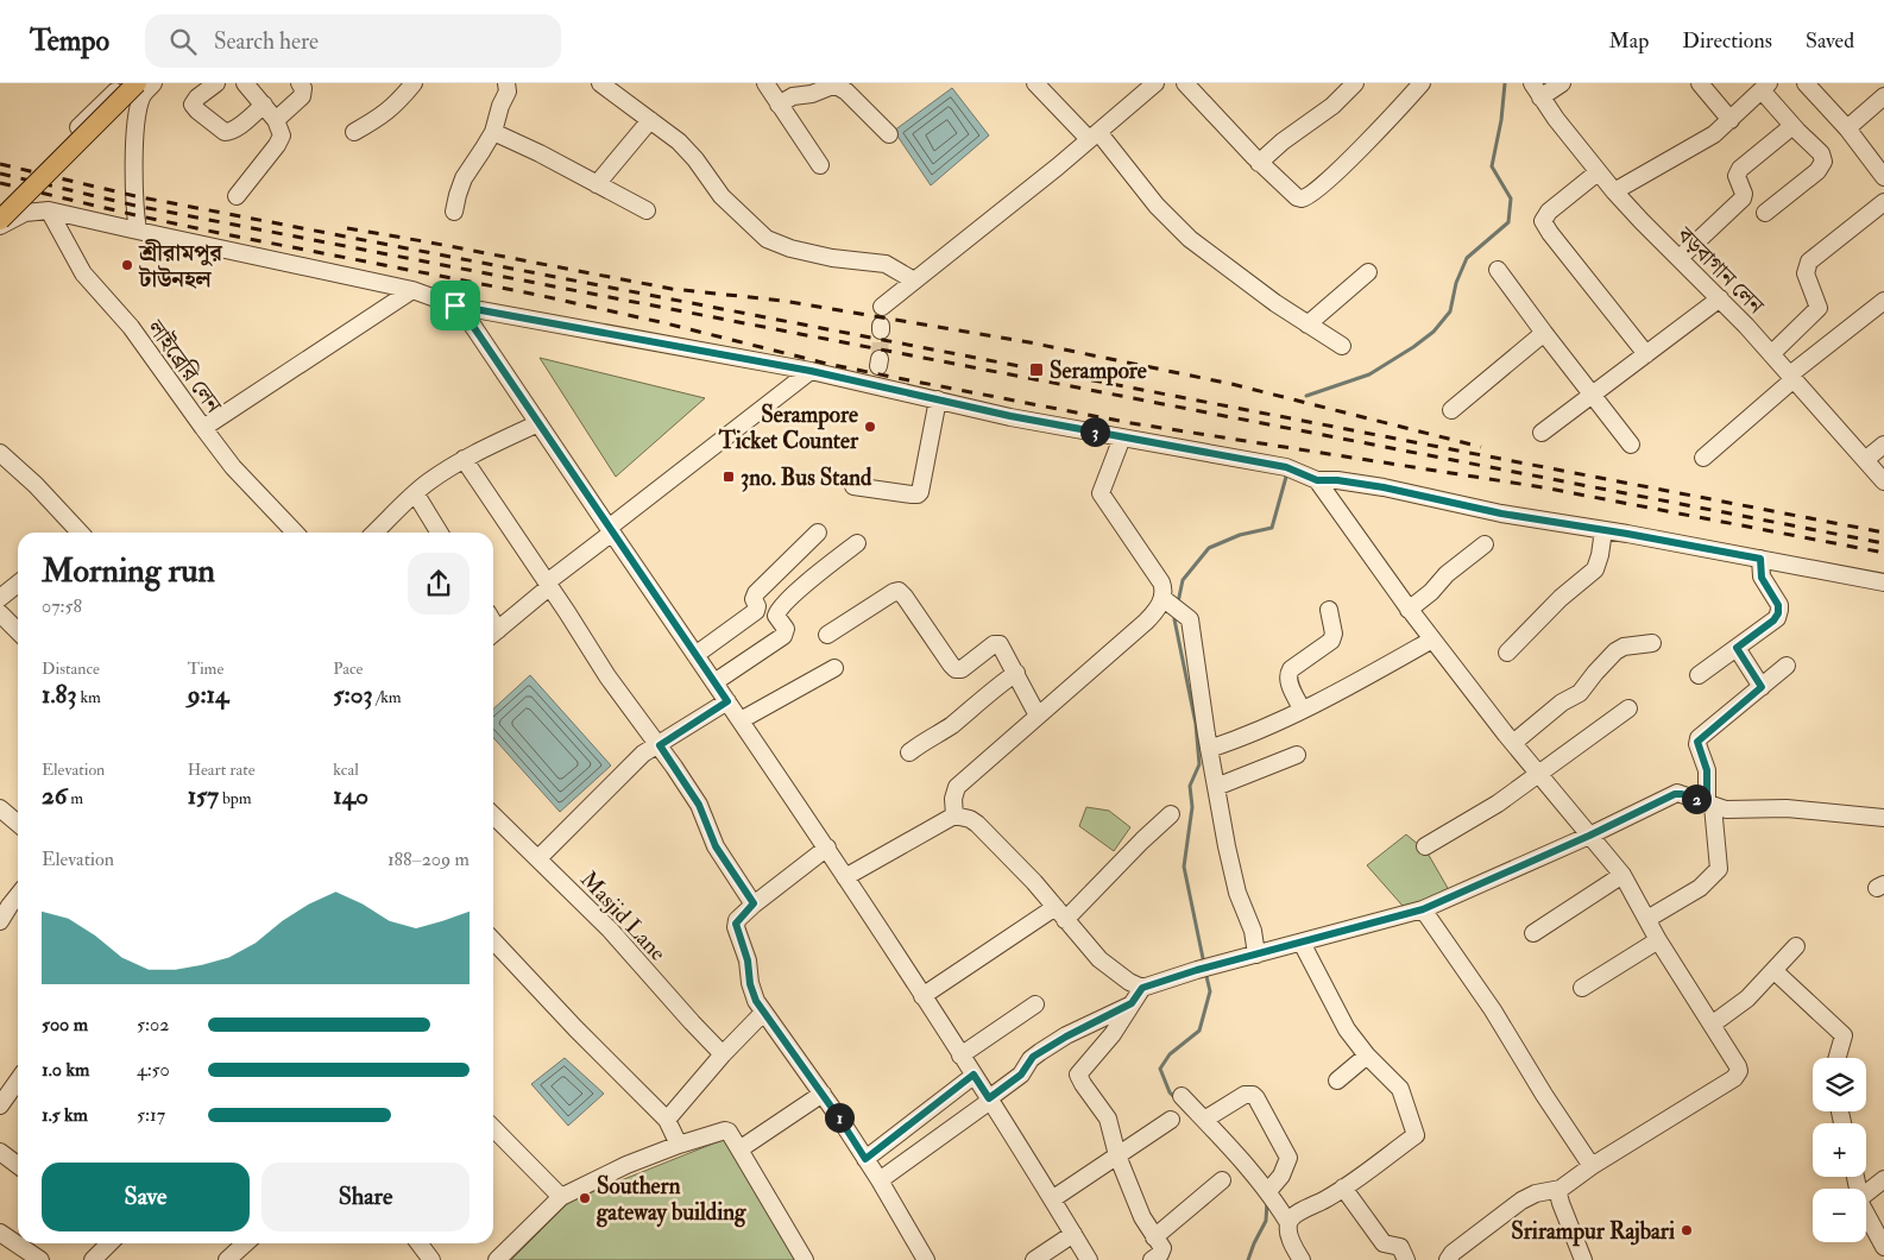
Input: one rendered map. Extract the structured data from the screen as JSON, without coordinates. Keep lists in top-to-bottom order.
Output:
{
  "streets": {
    "street": ["বড়বাগান লেন", "লাইব্রেরি লেন", "Masjid Lane"]
  },
  "places": {
    "other": [
      "শ্রীরামপুর টাউনহল",
      "Serampore Ticket Counter",
      "Southern gateway building",
      "Srirampur Rajbari"
    ],
    "transit": ["Serampore", "3no. Bus Stand"]
  },
  "page": {
    "header": "Tempo",
    "search": "Search here",
    "nav": ["Map", "Directions", "Saved"],
    "pins": ["3", "2", "1"],
    "heading": ["Morning run", "07:58"],
    "stats": [
      ["Distance", "1.83 km"],
      ["Time", "9:14"],
      ["Pace", "5:03 /km"],
      ["Elevation", "26 m"],
      ["Heart rate", "157 bpm"],
      ["kcal", "140"]
    ],
    "chart": ["Elevation", "188–209 m"],
    "list": [
      {
        "name": "500 m",
        "note": "5:02"
      },
      {
        "name": "1.0 km",
        "note": "4:50"
      },
      {
        "name": "1.5 km",
        "note": "5:17"
      }
    ],
    "map_buttons": ["+", "−"],
    "buttons": ["Save", "Share"]
  }
}
